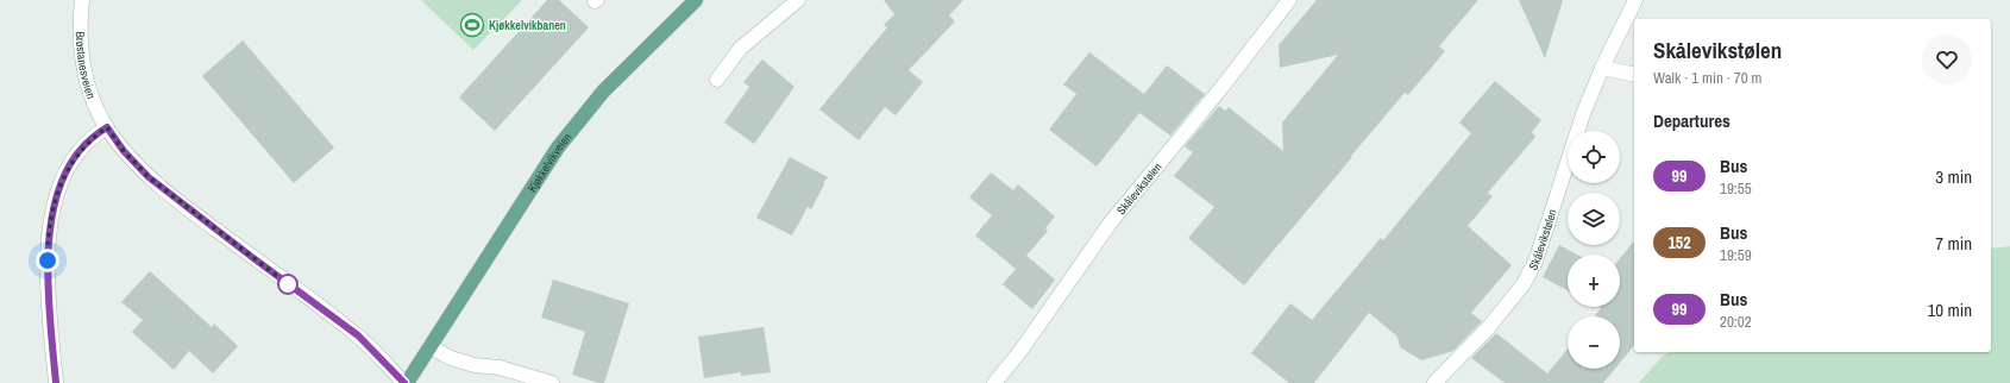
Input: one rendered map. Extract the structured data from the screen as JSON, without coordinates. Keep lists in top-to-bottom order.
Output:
{
  "streets": {
    "main road": ["Kjøkkelvikveien"],
    "street": ["Brøstanesveien", "Skålevikstølen"]
  },
  "crossings": [
    ["Brøstanesveien", "Kjøkkelvikveien"]
  ],
  "places": {
    "sports": ["Kjøkkelvikbanen"]
  },
  "lines": ["bus line 99"],
  "page": {
    "heading": [
      ["Skålevikstølen", "Walk · 1 min · 70 m"],
      "Departures"
    ],
    "map_buttons": ["+", "−"],
    "list": [
      {
        "mark": "99",
        "name": "Bus",
        "note": "19:55",
        "value": "3 min"
      },
      {
        "mark": "152",
        "name": "Bus",
        "note": "19:59",
        "value": "7 min"
      },
      {
        "mark": "99",
        "name": "Bus",
        "note": "20:02",
        "value": "10 min"
      }
    ]
  }
}
